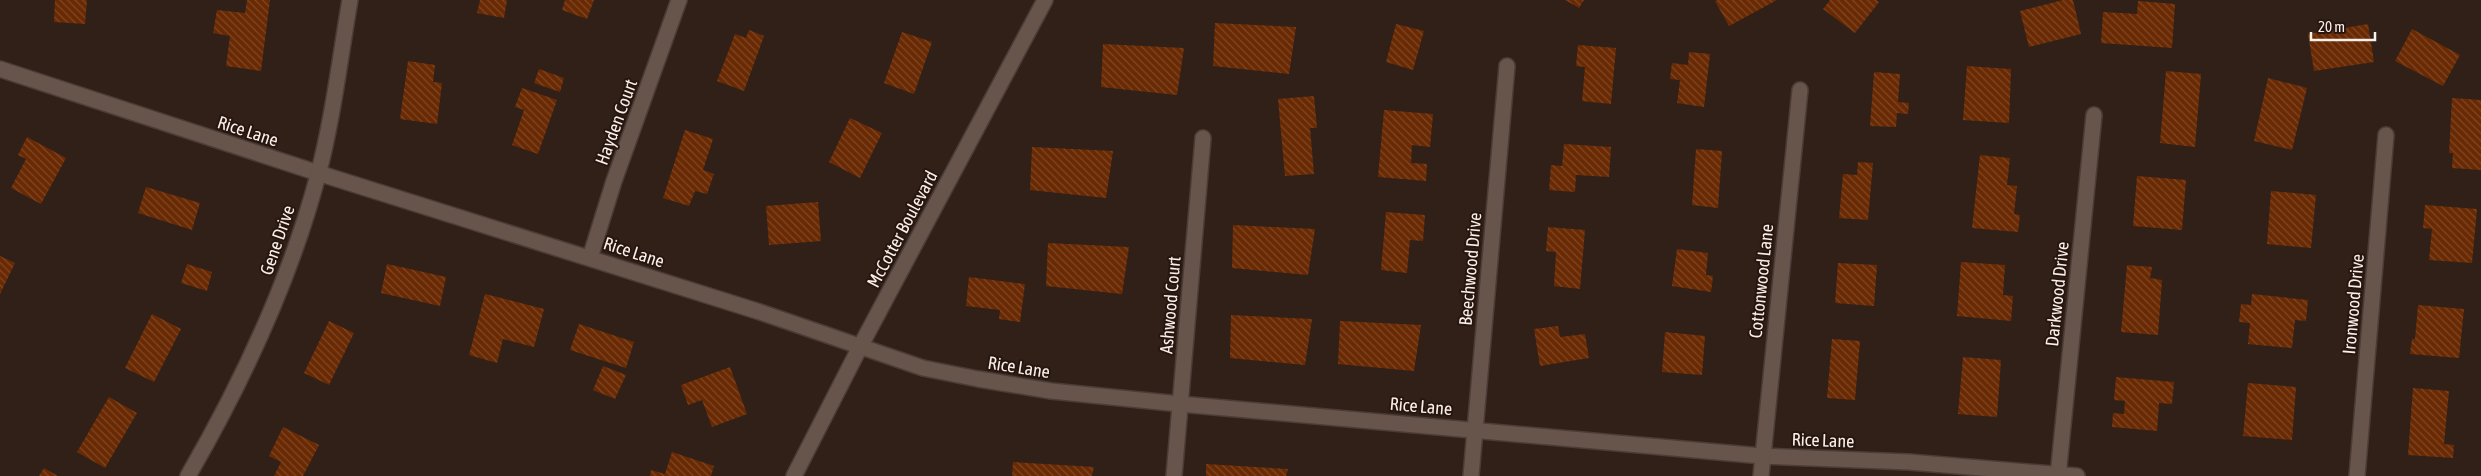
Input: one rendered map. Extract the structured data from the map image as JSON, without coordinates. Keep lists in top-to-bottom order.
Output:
{
  "streets": {
    "street": [
      "Hayden Court",
      "Rice Lane",
      "McCotter Boulevard",
      "Gene Drive",
      "Beechwood Drive",
      "Cottonwood Lane",
      "Darkwood Drive",
      "Ironwood Drive",
      "Ashwood Court"
    ]
  },
  "crossings": [
    ["Hayden Court", "Rice Lane"],
    ["Rice Lane", "McCotter Boulevard"],
    ["Rice Lane", "Gene Drive"],
    ["Rice Lane", "Beechwood Drive"],
    ["Rice Lane", "Cottonwood Lane"],
    ["Rice Lane", "Darkwood Drive"],
    ["Rice Lane", "Ashwood Court"]
  ],
  "scale_bar": "20 m"
}
